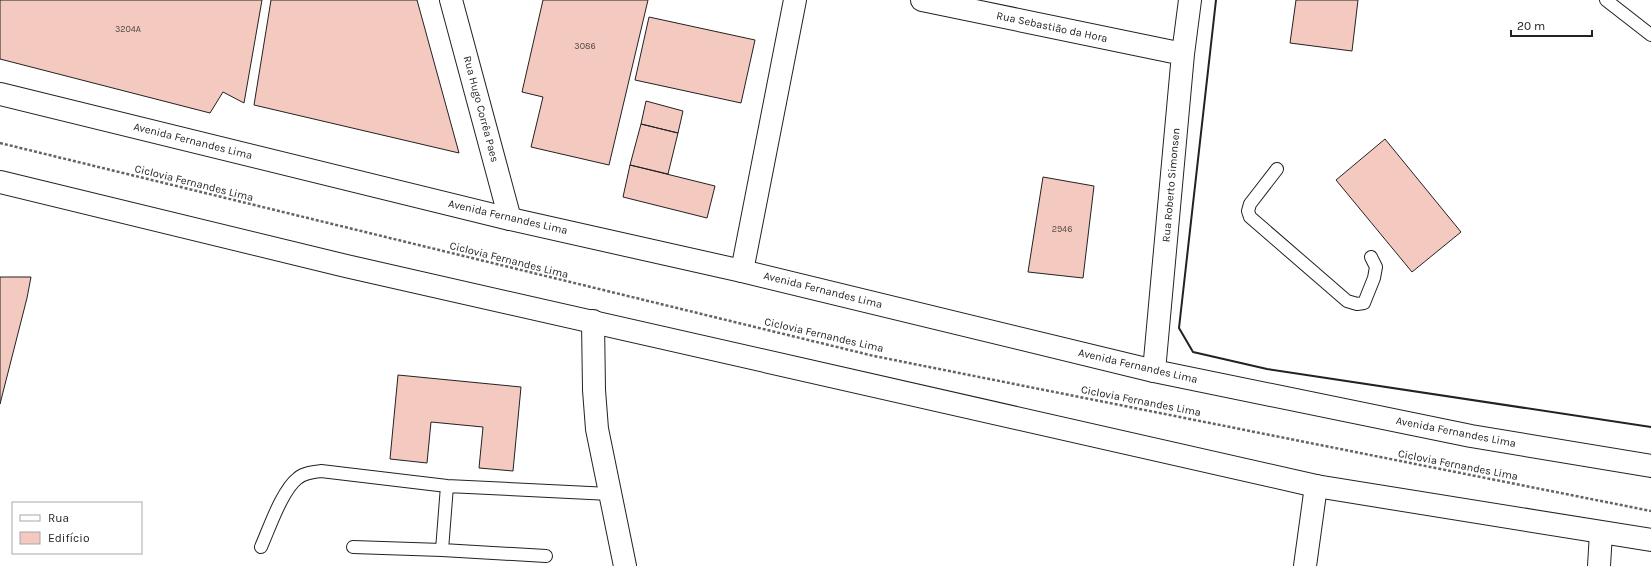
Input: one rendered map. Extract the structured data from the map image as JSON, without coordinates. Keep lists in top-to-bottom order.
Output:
{
  "streets": {
    "main road": [
      "Rua Sebastião da Hora",
      "Rua Hugo Corrêa Paes",
      "Avenida Fernandes Lima",
      "Rua Roberto Simonsen"
    ],
    "path": ["Ciclovia Fernandes Lima"]
  },
  "crossings": [
    ["Rua Sebastião da Hora", "Rua Roberto Simonsen"],
    ["Rua Hugo Corrêa Paes", "Avenida Fernandes Lima"],
    ["Avenida Fernandes Lima", "Rua Roberto Simonsen"]
  ],
  "house_numbers": ["3204A", "3086", "2946"],
  "legend": ["Rua", "Edifício"],
  "scale_bar": "20 m"
}
